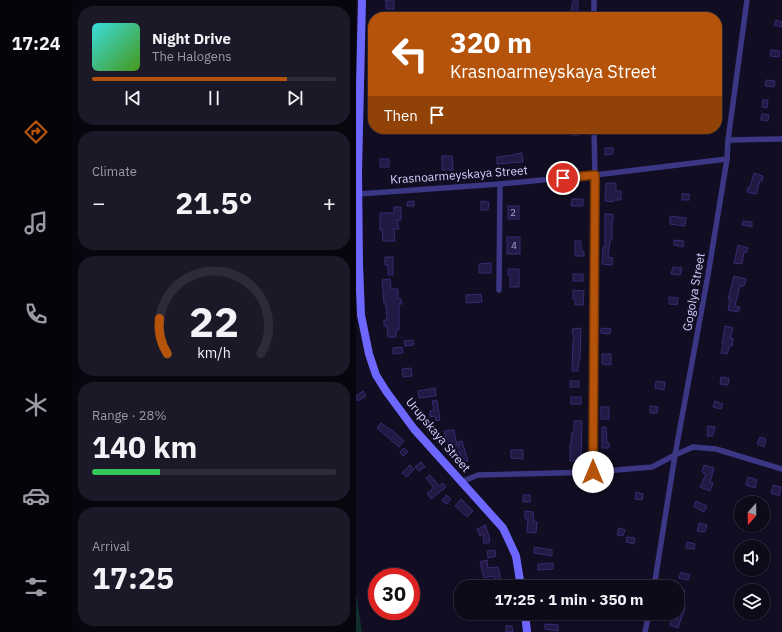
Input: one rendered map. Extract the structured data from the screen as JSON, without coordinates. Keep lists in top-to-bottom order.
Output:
{
  "streets": {
    "street": ["Krasnoarmeyskaya Street", "Gogolya Street", "Urupskaya Street"]
  },
  "crossings": [
    ["Krasnoarmeyskaya Street", "Gogolya Street"],
    ["Krasnoarmeyskaya Street", "Urupskaya Street"]
  ],
  "house_numbers": ["2", "4"],
  "north": "bottom",
  "page": {
    "tabs": "17:24",
    "turn": ["320 m", "Krasnoarmeyskaya Street"],
    "song": ["Night Drive", "The Halogens"],
    "then": "Then",
    "tile": [
      "Climate",
      ["Range · 28%", "140 km"],
      ["Arrival", "17:25"]
    ],
    "heat": ["−", "21.5°", "+"],
    "limit": "30",
    "trip": "17:25 · 1 min · 350 m",
    "gauge": ["22", "km/h"]
  }
}
